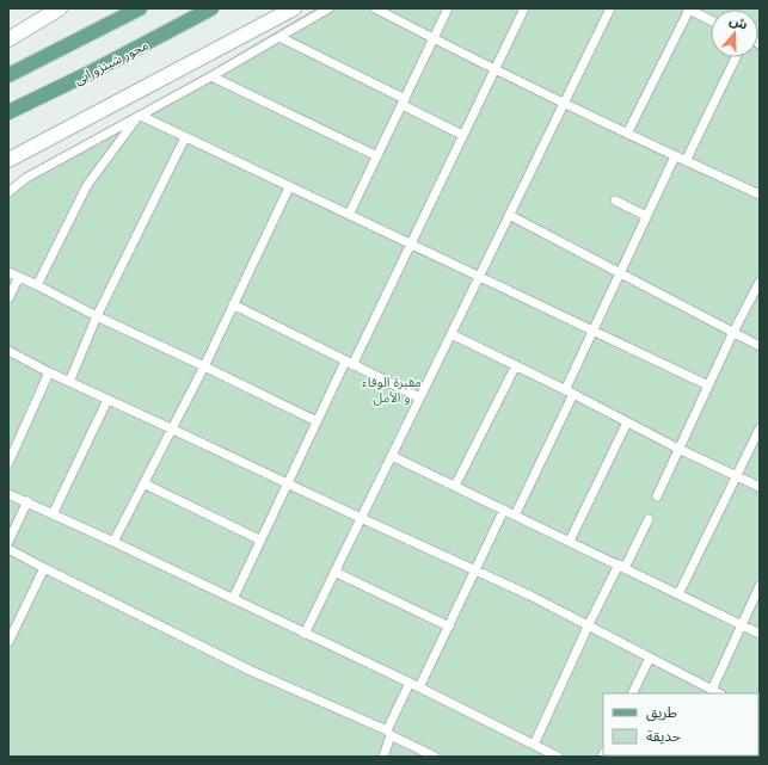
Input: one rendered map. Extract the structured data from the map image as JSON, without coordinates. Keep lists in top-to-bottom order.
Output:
{
  "streets": {
    "main road": ["محور شينزو ابى"]
  },
  "parks": ["مقبرة الوفاء و الأمل"],
  "legend": ["طريق", "حديقة"],
  "north": "top"
}
